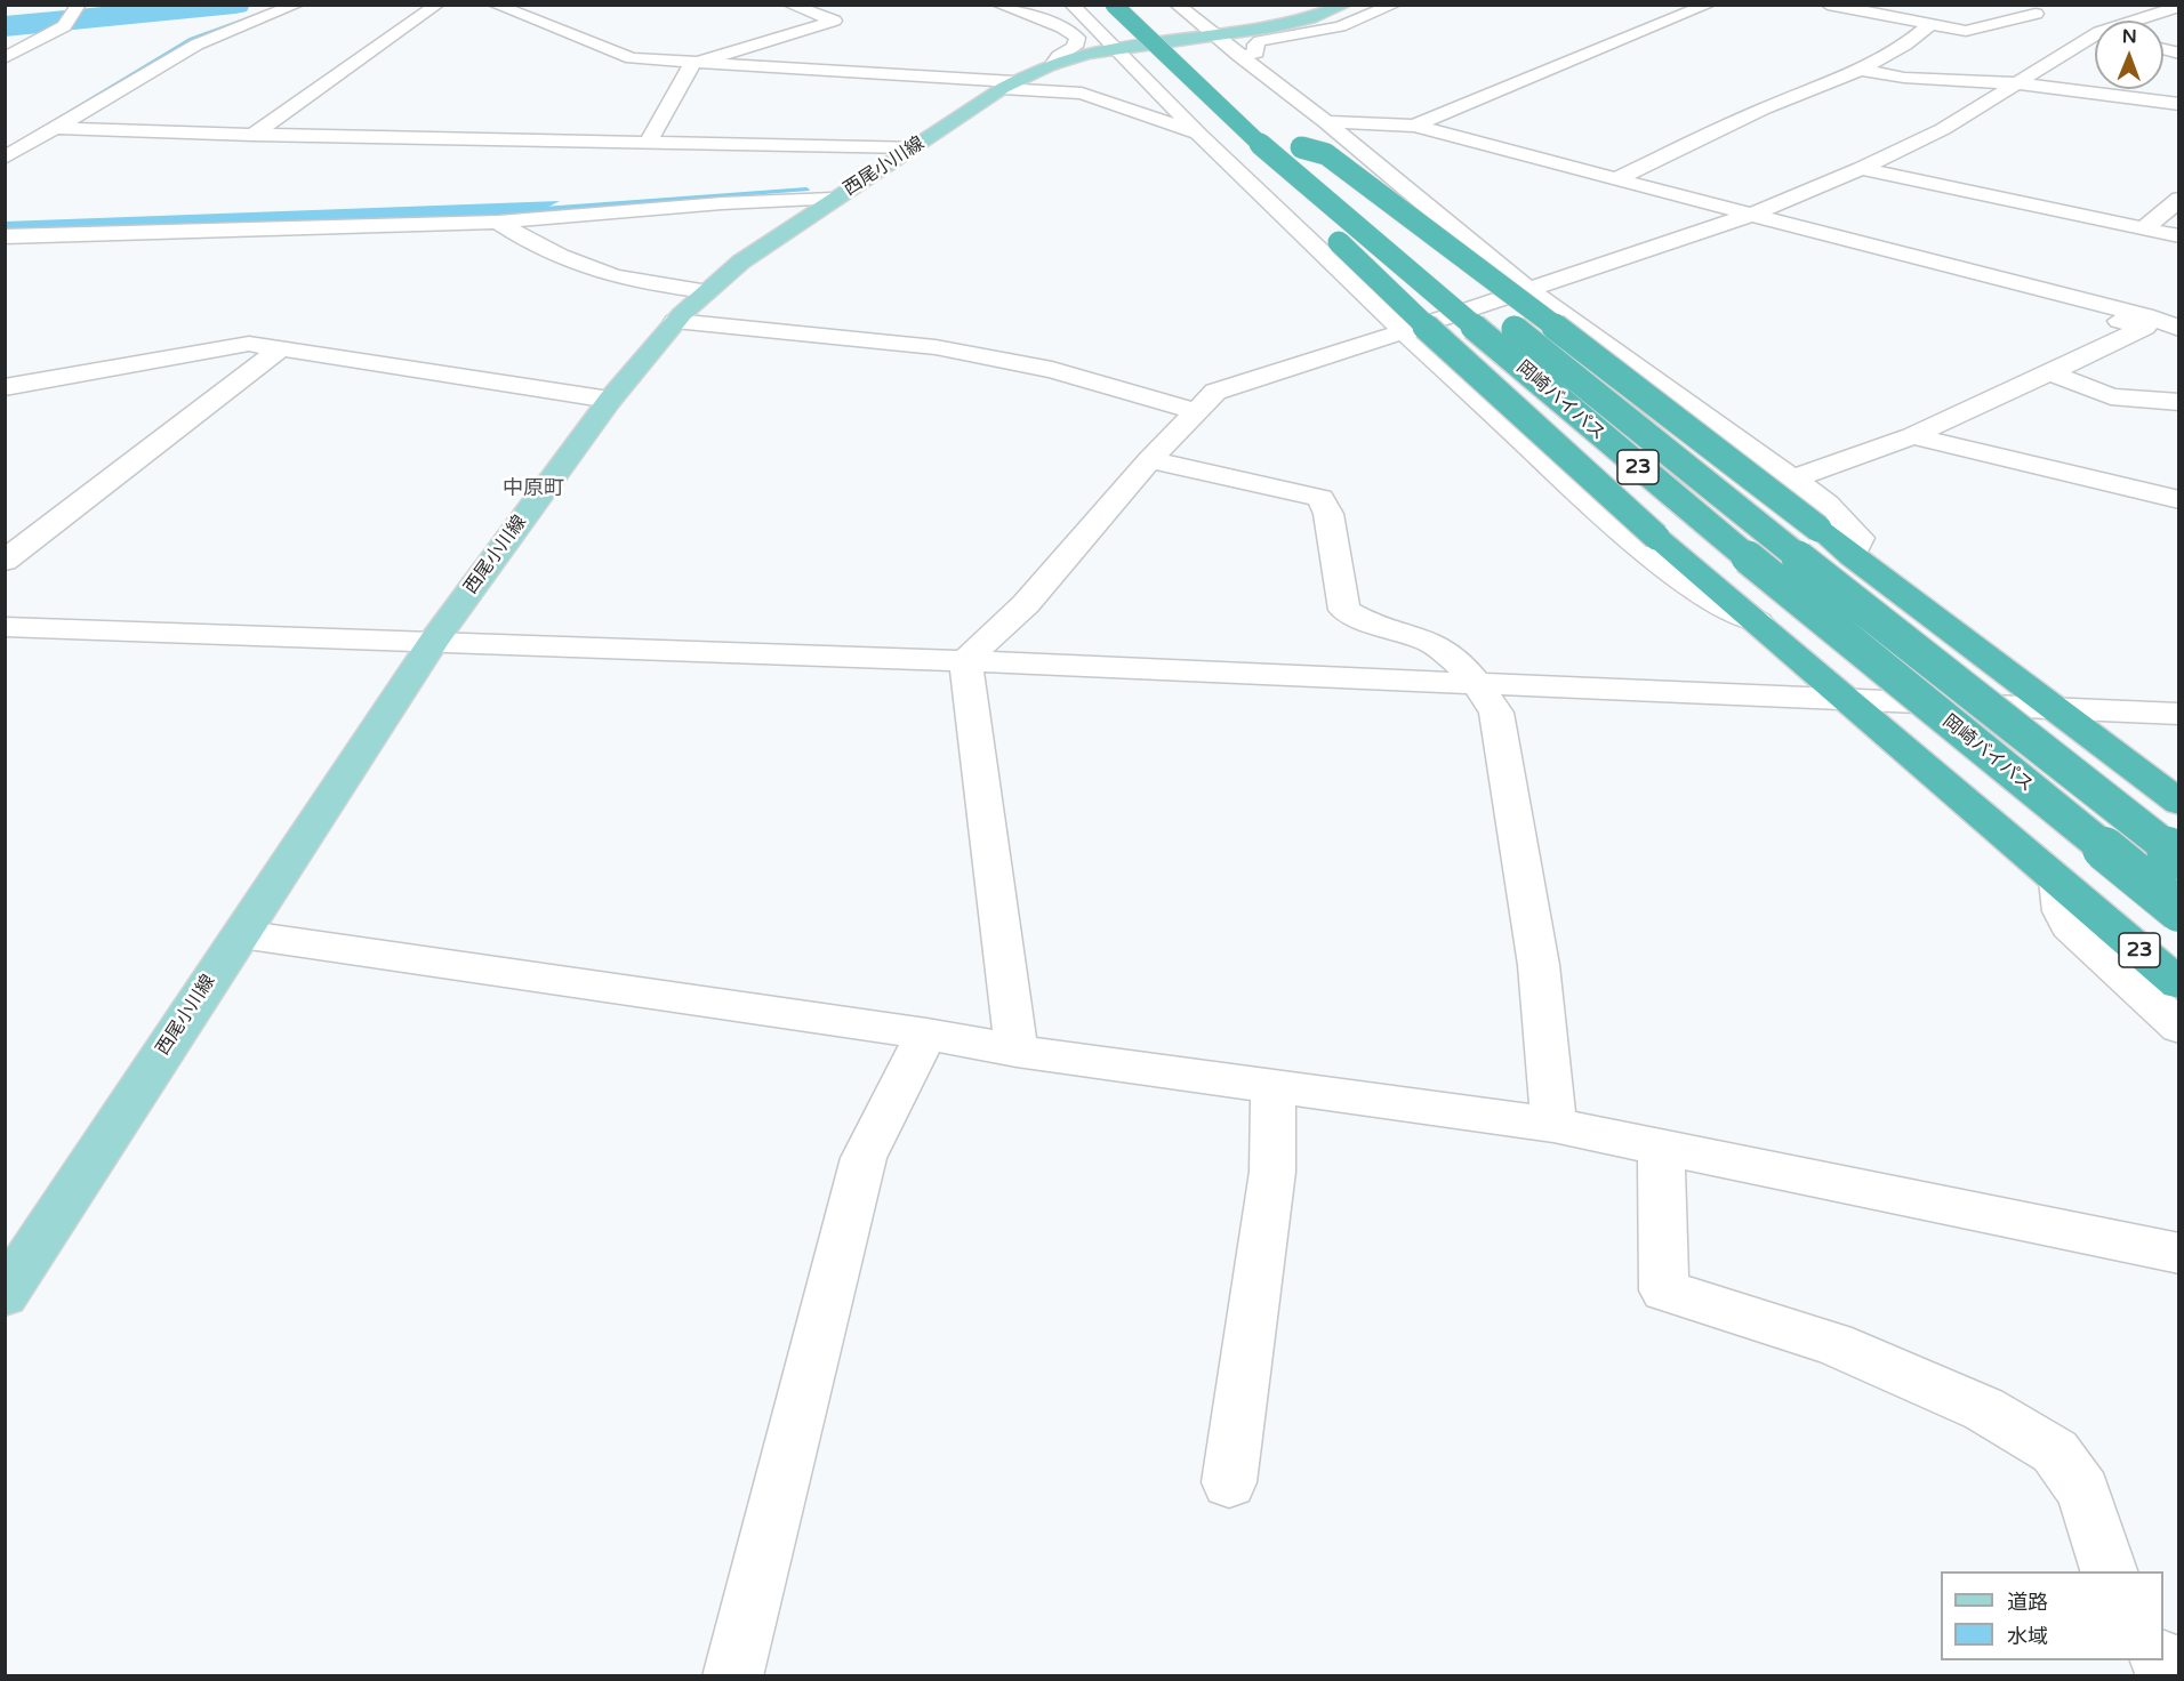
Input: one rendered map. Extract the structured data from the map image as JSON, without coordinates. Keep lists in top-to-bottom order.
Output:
{
  "streets": {
    "highway": ["岡崎バイパス", "23"],
    "main road": ["西尾小川線"]
  },
  "crossings": [
    ["岡崎バイパス", "23"]
  ],
  "districts": ["中原町"],
  "legend": ["道路", "水域"],
  "north": "top"
}
